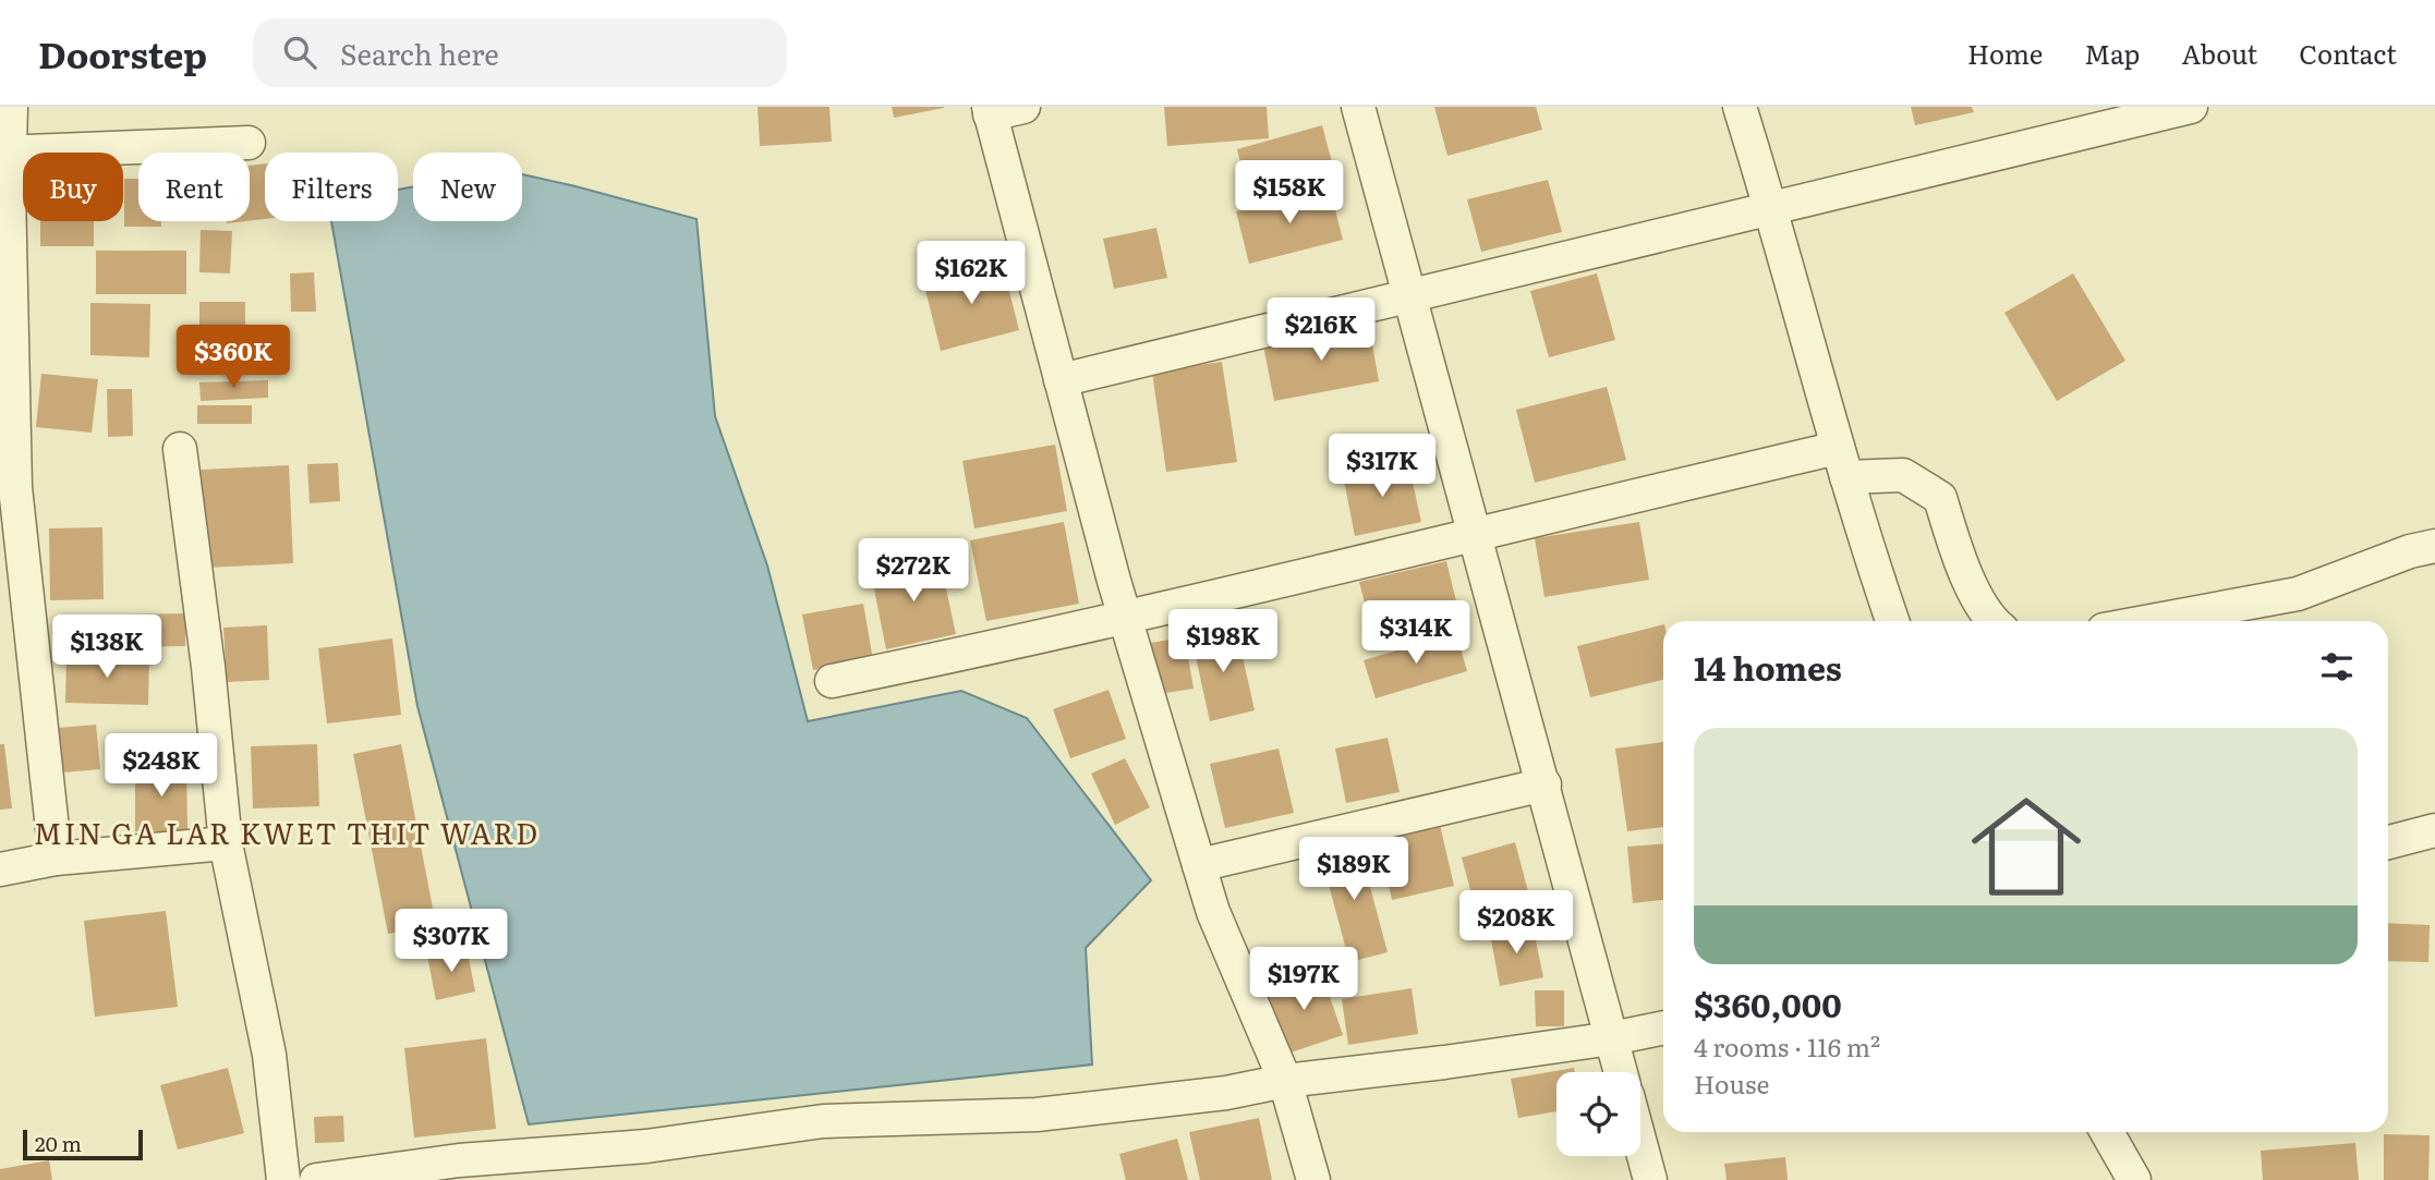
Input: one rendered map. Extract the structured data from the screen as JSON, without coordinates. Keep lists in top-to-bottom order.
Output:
{
  "districts": ["MIN GA LAR KWET THIT WARD"],
  "scale_bar": "20 m",
  "page": {
    "header": "Doorstep",
    "search": "Search here",
    "nav": [
      "Home",
      "Map",
      "About",
      "Contact"
    ],
    "chip": [
      "Buy",
      "Rent",
      "Filters",
      "New"
    ],
    "price": [
      "$158K",
      "$162K",
      "$216K",
      "$360K",
      "$317K",
      "$272K",
      "$314K",
      "$198K",
      "$138K",
      "$248K",
      "$189K",
      "$208K",
      "$307K",
      "$197K"
    ],
    "heading": "14 homes",
    "list": [
      {
        "name": "$360,000",
        "note": "4 rooms · 116 m² · House"
      }
    ],
    "scale": "20 m"
  }
}
